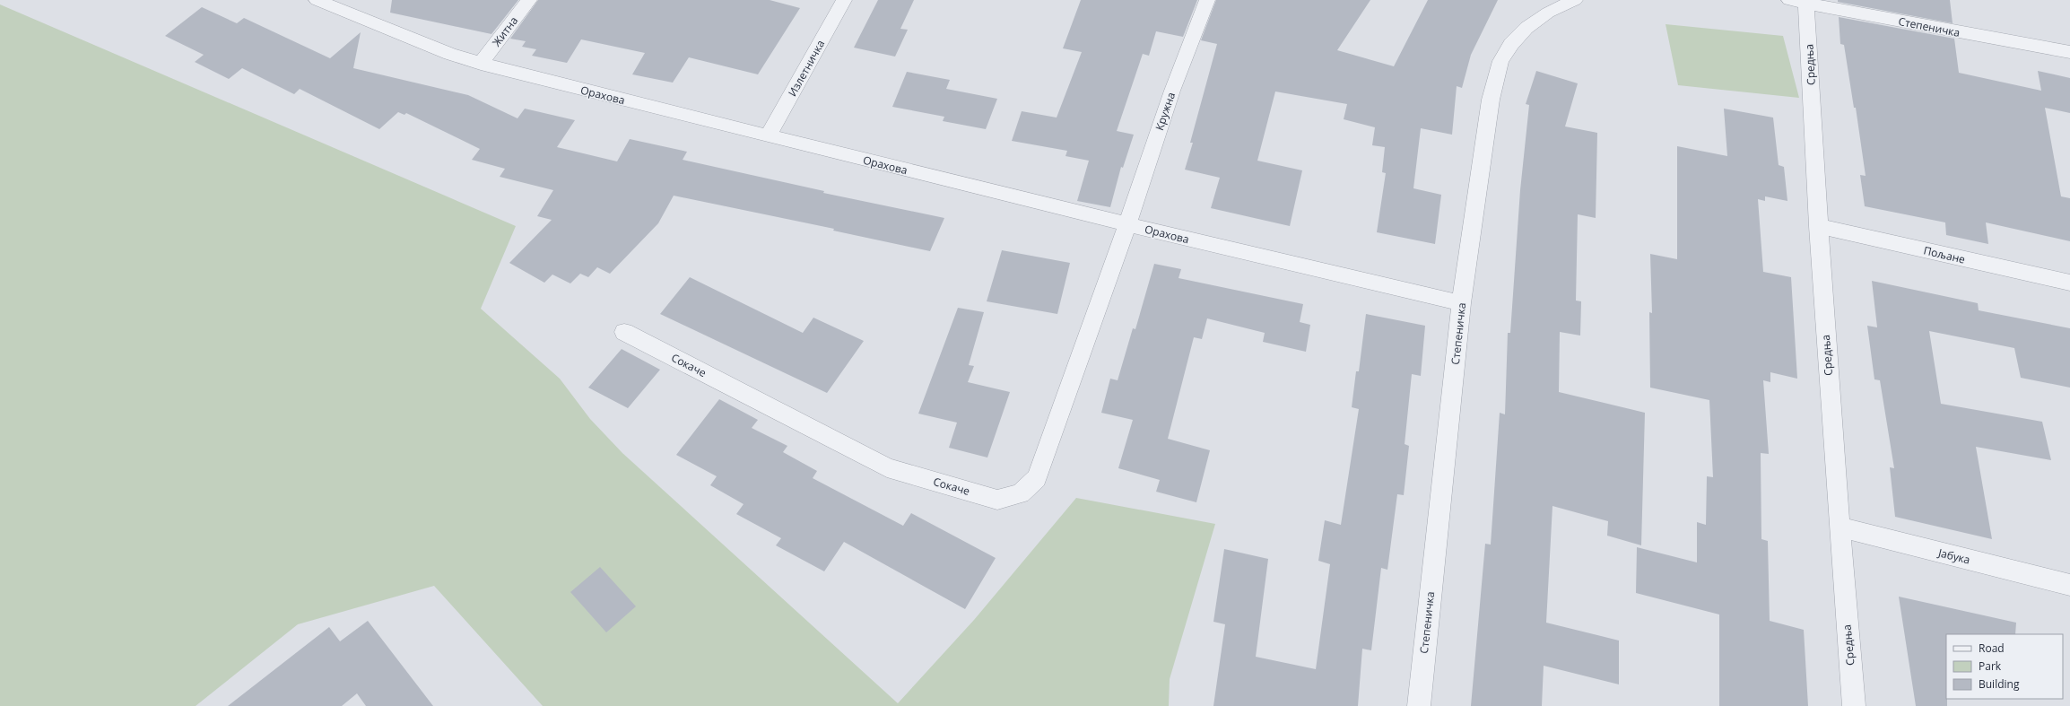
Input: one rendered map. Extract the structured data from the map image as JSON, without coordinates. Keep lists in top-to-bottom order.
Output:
{
  "streets": {
    "street": [
      "Степеничка",
      "Житна",
      "Средња",
      "Излетничка",
      "Орахова",
      "Кружна",
      "Пољане",
      "Сокаче",
      "Јабука"
    ]
  },
  "crossings": [
    ["Степеничка", "Средња"],
    ["Степеничка", "Орахова"],
    ["Житна", "Орахова"],
    ["Средња", "Пољане"],
    ["Средња", "Јабука"],
    ["Излетничка", "Орахова"],
    ["Орахова", "Кружна"],
    ["Орахова", "Сокаче"],
    ["Кружна", "Сокаче"]
  ],
  "legend": ["Road", "Park", "Building"]
}
